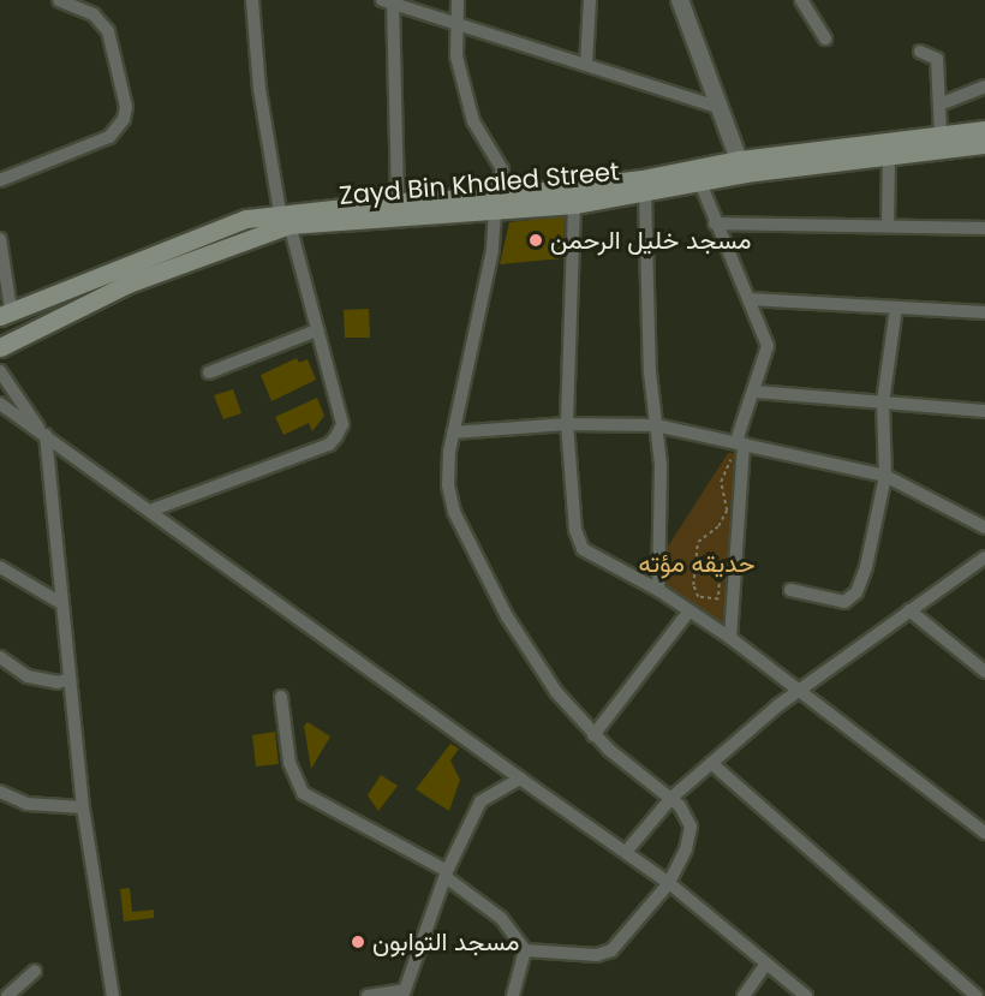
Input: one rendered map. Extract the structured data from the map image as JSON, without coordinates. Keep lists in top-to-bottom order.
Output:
{
  "streets": {
    "main road": ["Zayd Bin Khaled Street"]
  },
  "parks": ["حديقه مؤته"],
  "places": ["مسجد خليل الرحمن", "مسجد التوابون"]
}
